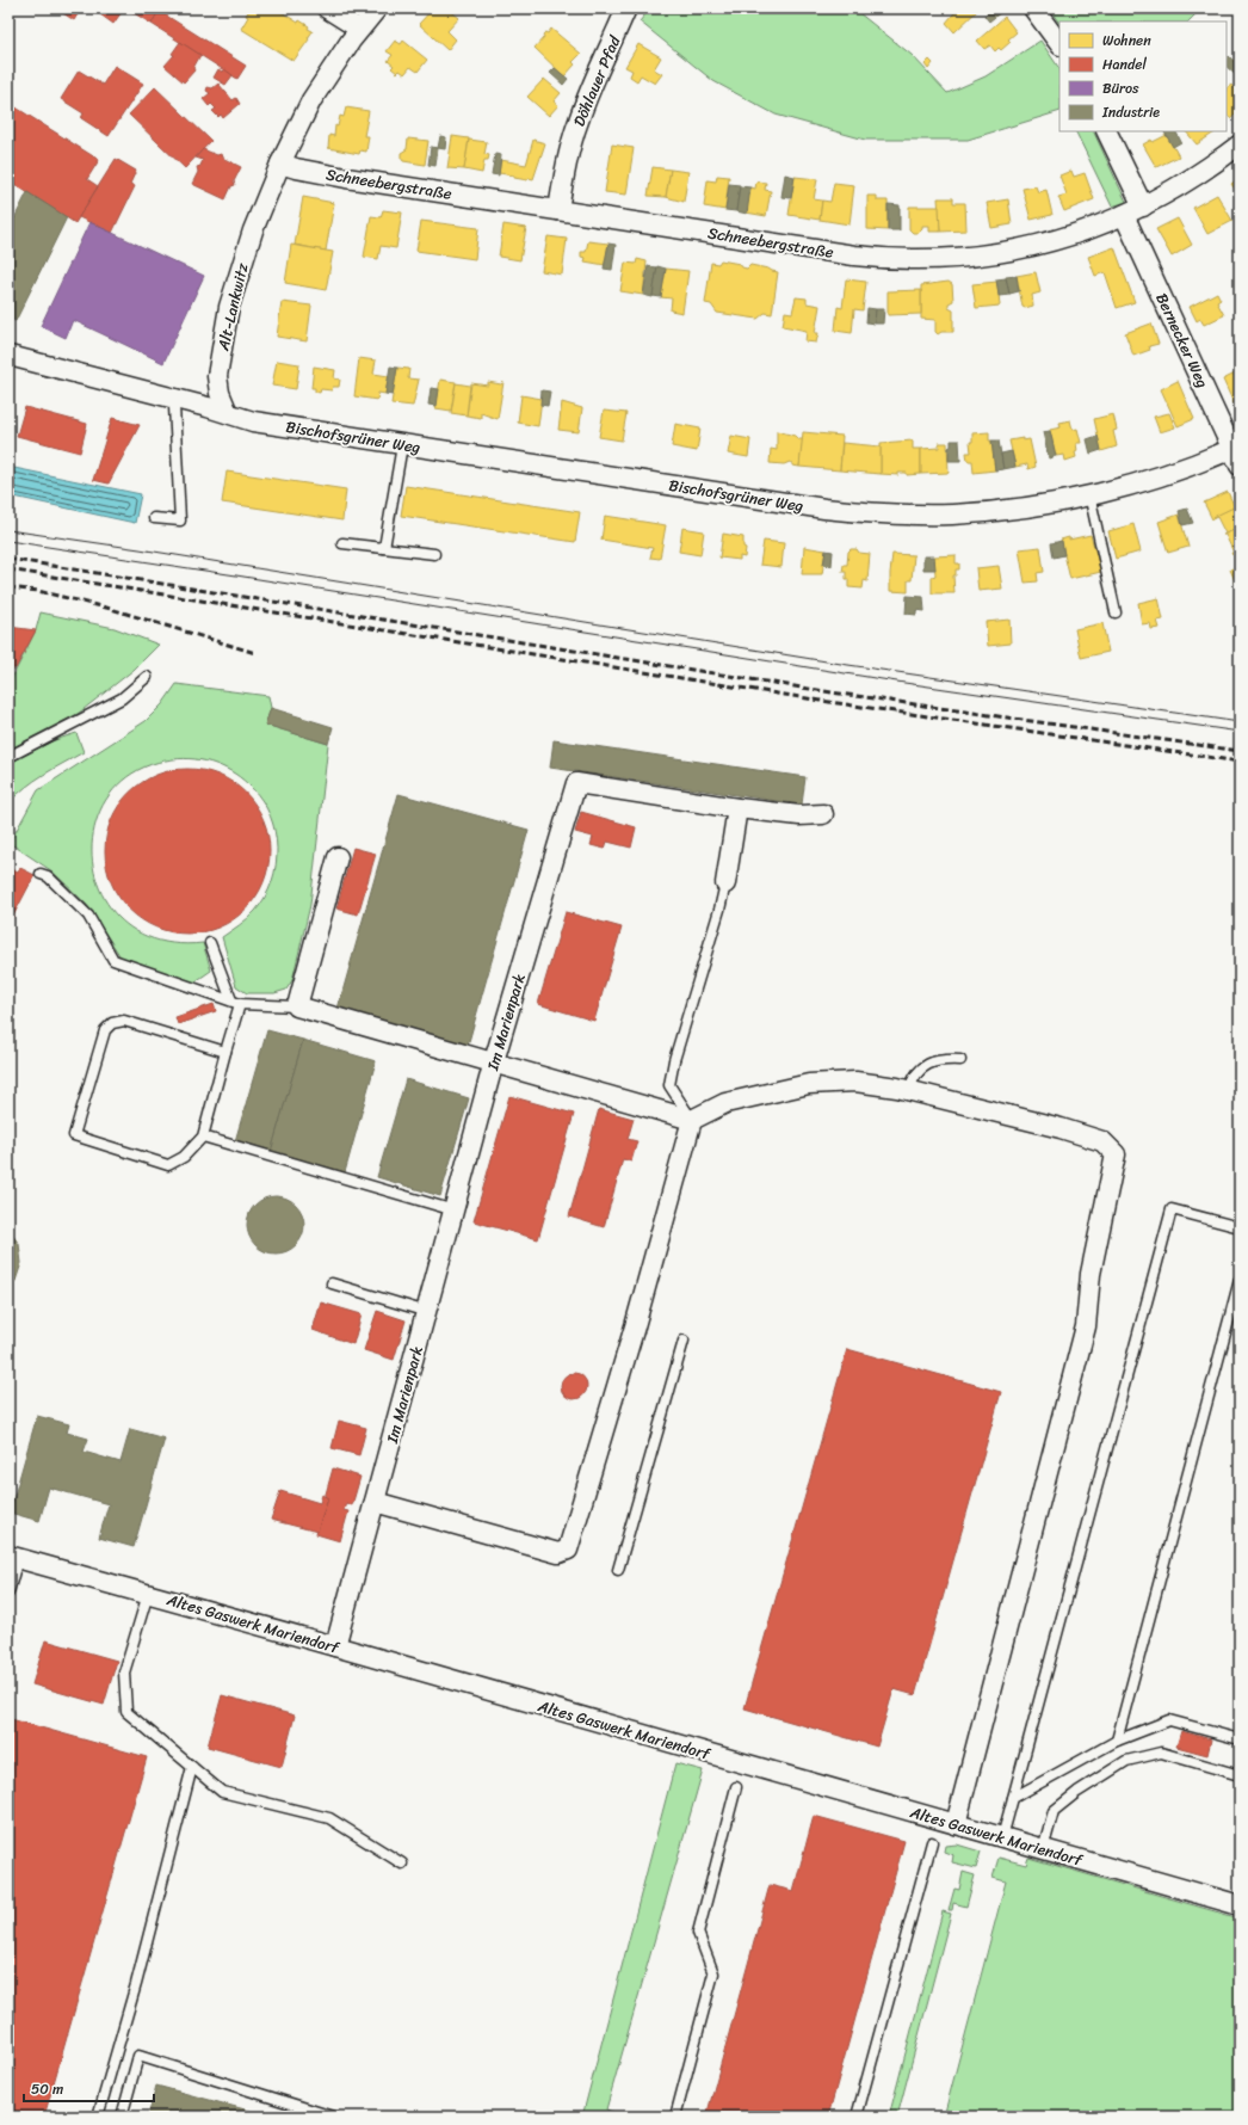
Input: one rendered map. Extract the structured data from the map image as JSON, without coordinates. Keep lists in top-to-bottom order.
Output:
{
  "streets": {
    "street": [
      "Döhlauer Pfad",
      "Schneebergstraße",
      "Alt-Lankwitz",
      "Bernecker Weg",
      "Bischofsgrüner Weg",
      "Im Marienpark",
      "Altes Gaswerk Mariendorf"
    ]
  },
  "crossings": [
    ["Döhlauer Pfad", "Schneebergstraße"],
    ["Schneebergstraße", "Alt-Lankwitz"],
    ["Schneebergstraße", "Bernecker Weg"],
    ["Alt-Lankwitz", "Bischofsgrüner Weg"],
    ["Bernecker Weg", "Bischofsgrüner Weg"],
    ["Im Marienpark", "Altes Gaswerk Mariendorf"]
  ],
  "legend": [
    "Wohnen",
    "Handel",
    "Büros",
    "Industrie"
  ],
  "scale_bar": "50 m"
}
